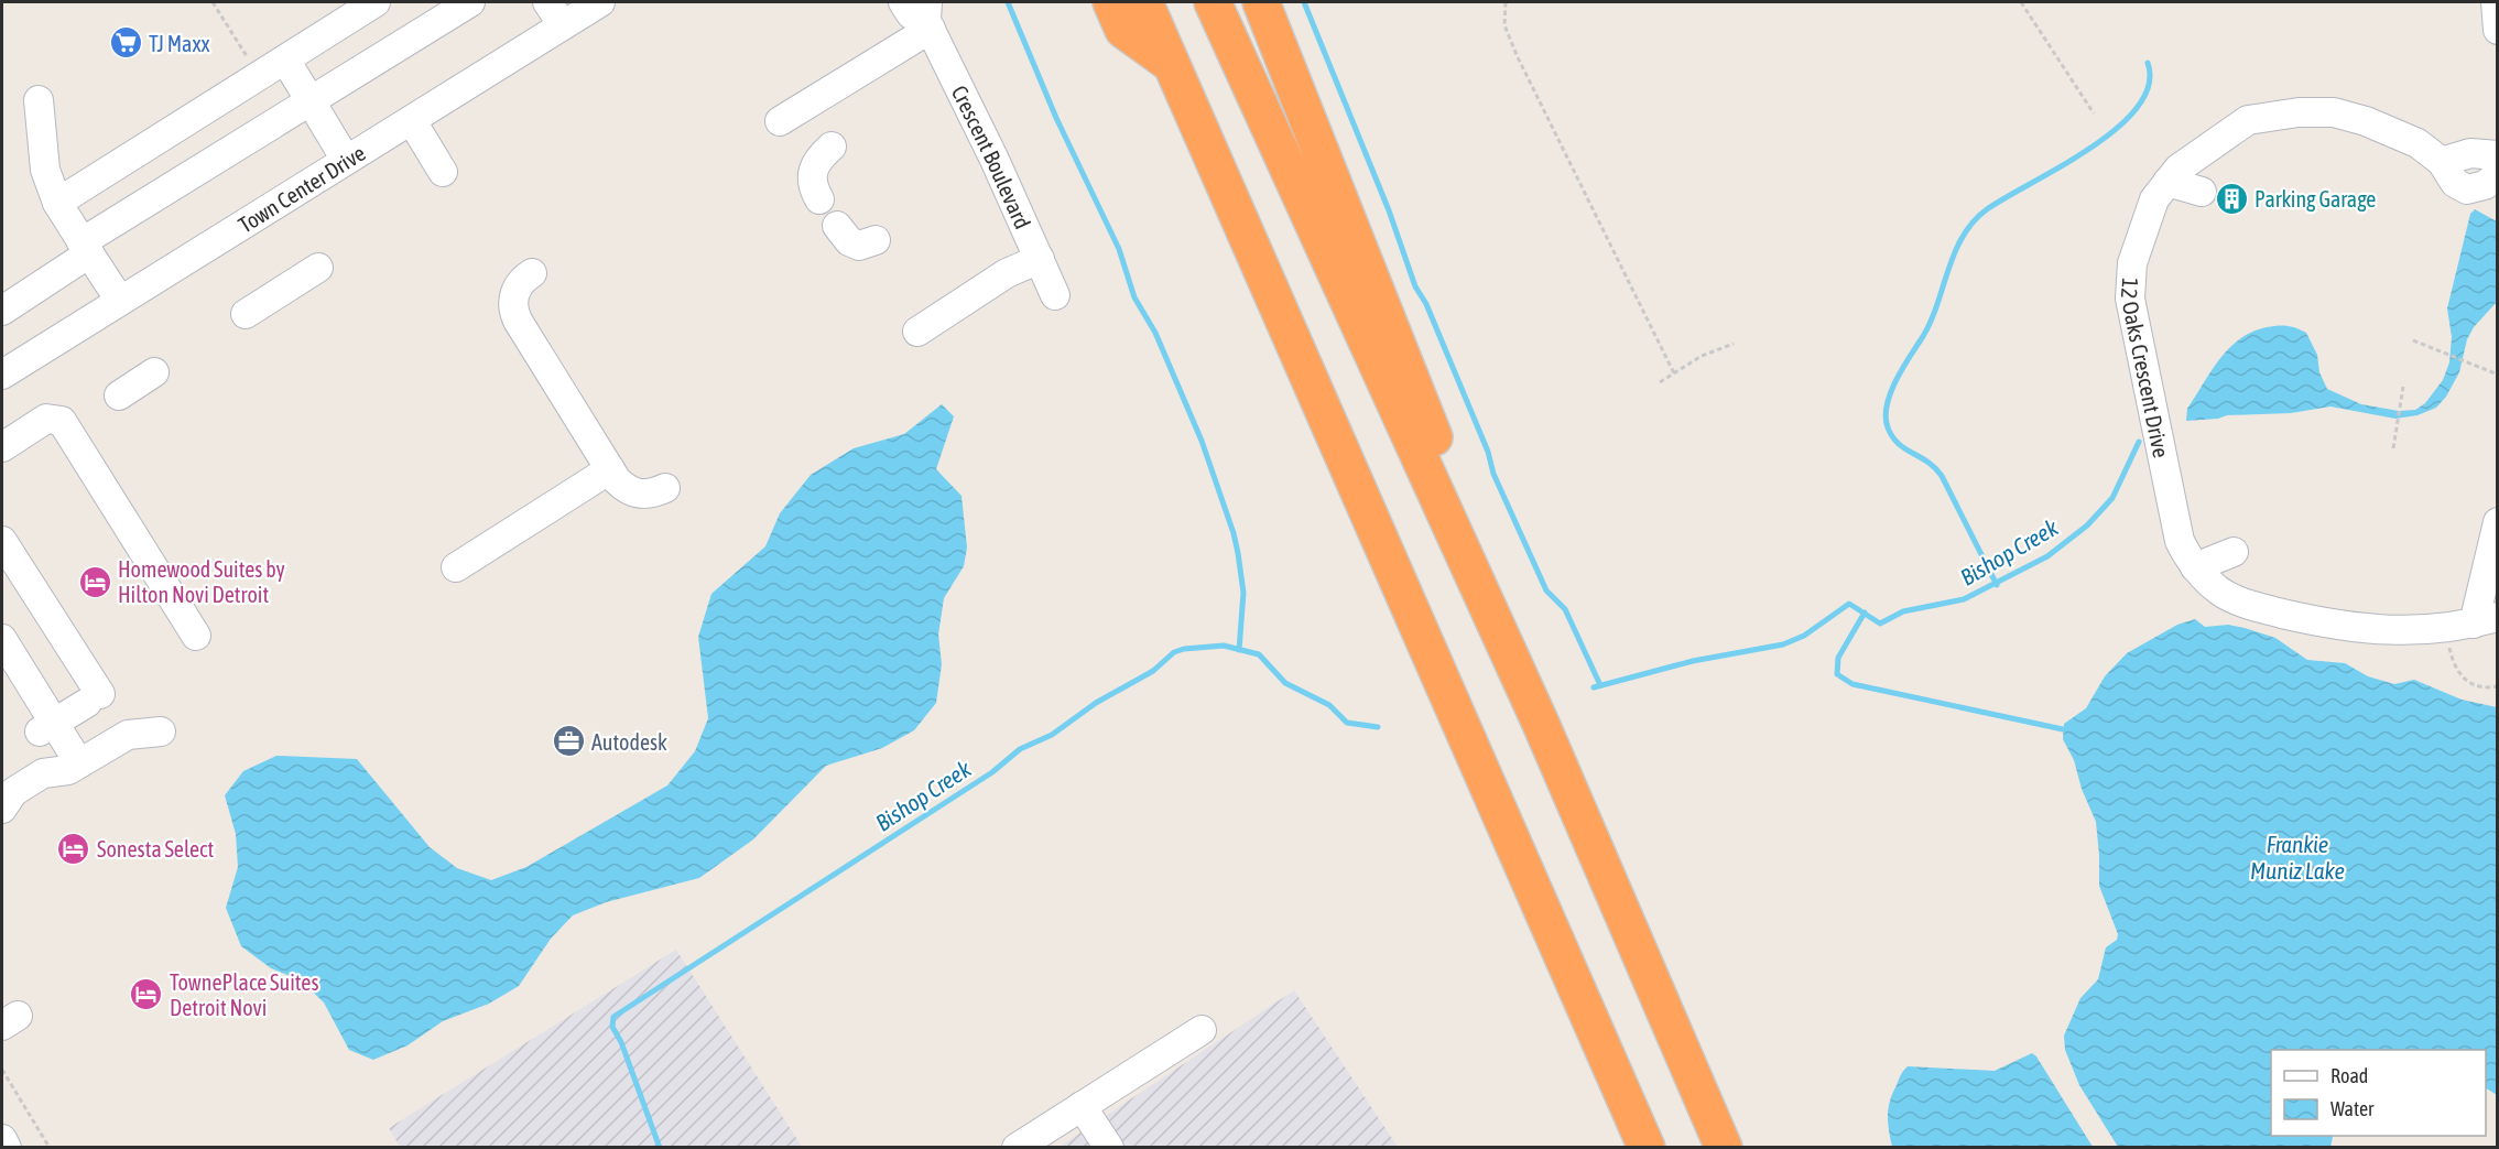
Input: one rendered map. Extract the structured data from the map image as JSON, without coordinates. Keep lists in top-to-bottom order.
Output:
{
  "streets": {
    "street": ["Crescent Boulevard", "Town Center Drive", "12 Oaks Crescent Drive"]
  },
  "water": ["Bishop Creek", "Frankie Muniz Lake"],
  "places": {
    "supermarket": ["TJ Maxx"],
    "building": ["Parking Garage"],
    "hotel": ["Homewood Suites by Hilton Novi Detroit", "Sonesta Select", "TownePlace Suites Detroit Novi"],
    "office": ["Autodesk"]
  },
  "legend": ["Road", "Water"]
}
